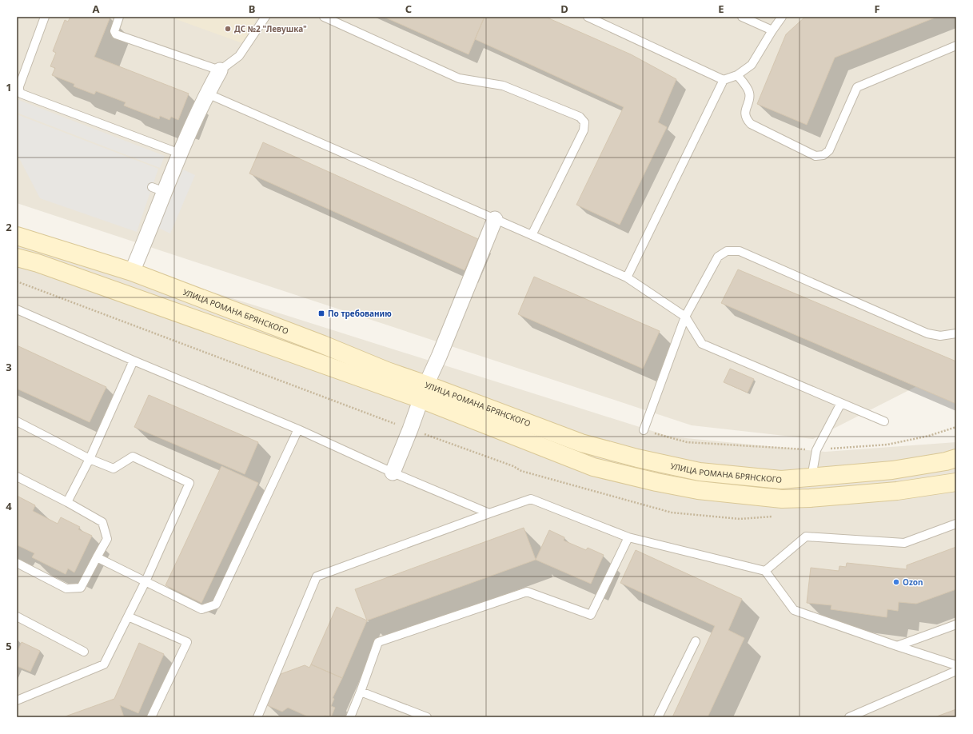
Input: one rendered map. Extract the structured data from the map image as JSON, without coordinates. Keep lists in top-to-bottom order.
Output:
{
  "streets": {
    "main road": ["УЛИЦА РОМАНА БРЯНСКОГО"]
  },
  "places": {
    "other": ["ДС №2 \"Левушка\"", "Ozon"],
    "transit": ["По требованию"]
  },
  "grid": {
    "columns": [
      "A",
      "B",
      "C",
      "D",
      "E",
      "F"
    ],
    "rows": [
      "1",
      "2",
      "3",
      "4",
      "5"
    ]
  }
}
